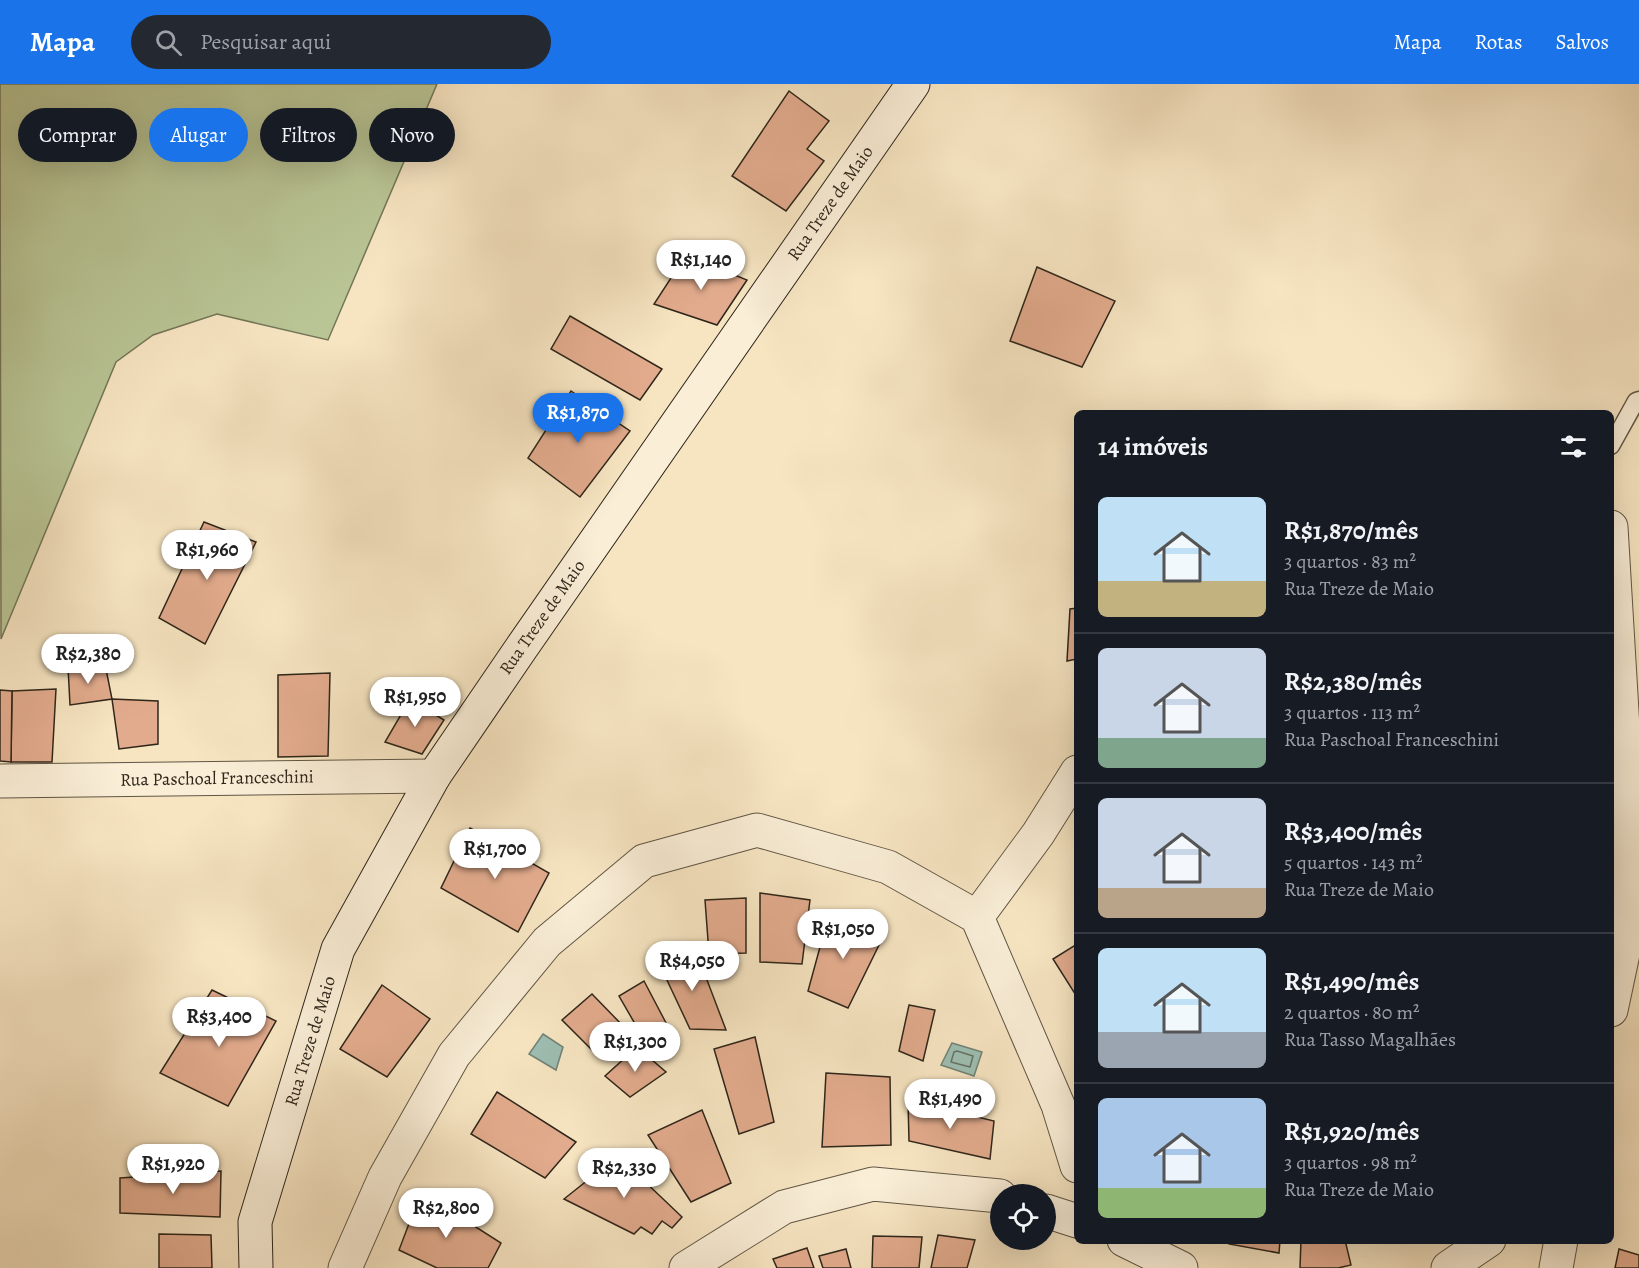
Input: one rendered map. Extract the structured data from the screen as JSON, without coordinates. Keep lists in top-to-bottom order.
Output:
{
  "streets": {
    "street": ["Rua Treze de Maio", "Rua Paschoal Franceschini"]
  },
  "crossings": [
    ["Rua Treze de Maio", "Rua Paschoal Franceschini"]
  ],
  "page": {
    "header": "Mapa",
    "search": "Pesquisar aqui",
    "nav": ["Mapa", "Rotas", "Salvos"],
    "chip": [
      "Comprar",
      "Alugar",
      "Filtros",
      "Novo"
    ],
    "price": [
      "R$1,140",
      "R$1,870",
      "R$1,960",
      "R$2,380",
      "R$1,950",
      "R$1,700",
      "R$1,050",
      "R$4,050",
      "R$3,400",
      "R$1,300",
      "R$1,490",
      "R$1,920",
      "R$2,330",
      "R$2,800"
    ],
    "heading": "14 imóveis",
    "list": [
      {
        "name": "R$1,870/mês",
        "note": "3 quartos · 83 m² · Rua Treze de Maio"
      },
      {
        "name": "R$2,380/mês",
        "note": "3 quartos · 113 m² · Rua Paschoal Franceschini"
      },
      {
        "name": "R$3,400/mês",
        "note": "5 quartos · 143 m² · Rua Treze de Maio"
      },
      {
        "name": "R$1,490/mês",
        "note": "2 quartos · 80 m² · Rua Tasso Magalhães"
      },
      {
        "name": "R$1,920/mês",
        "note": "3 quartos · 98 m² · Rua Treze de Maio"
      }
    ]
  }
}
